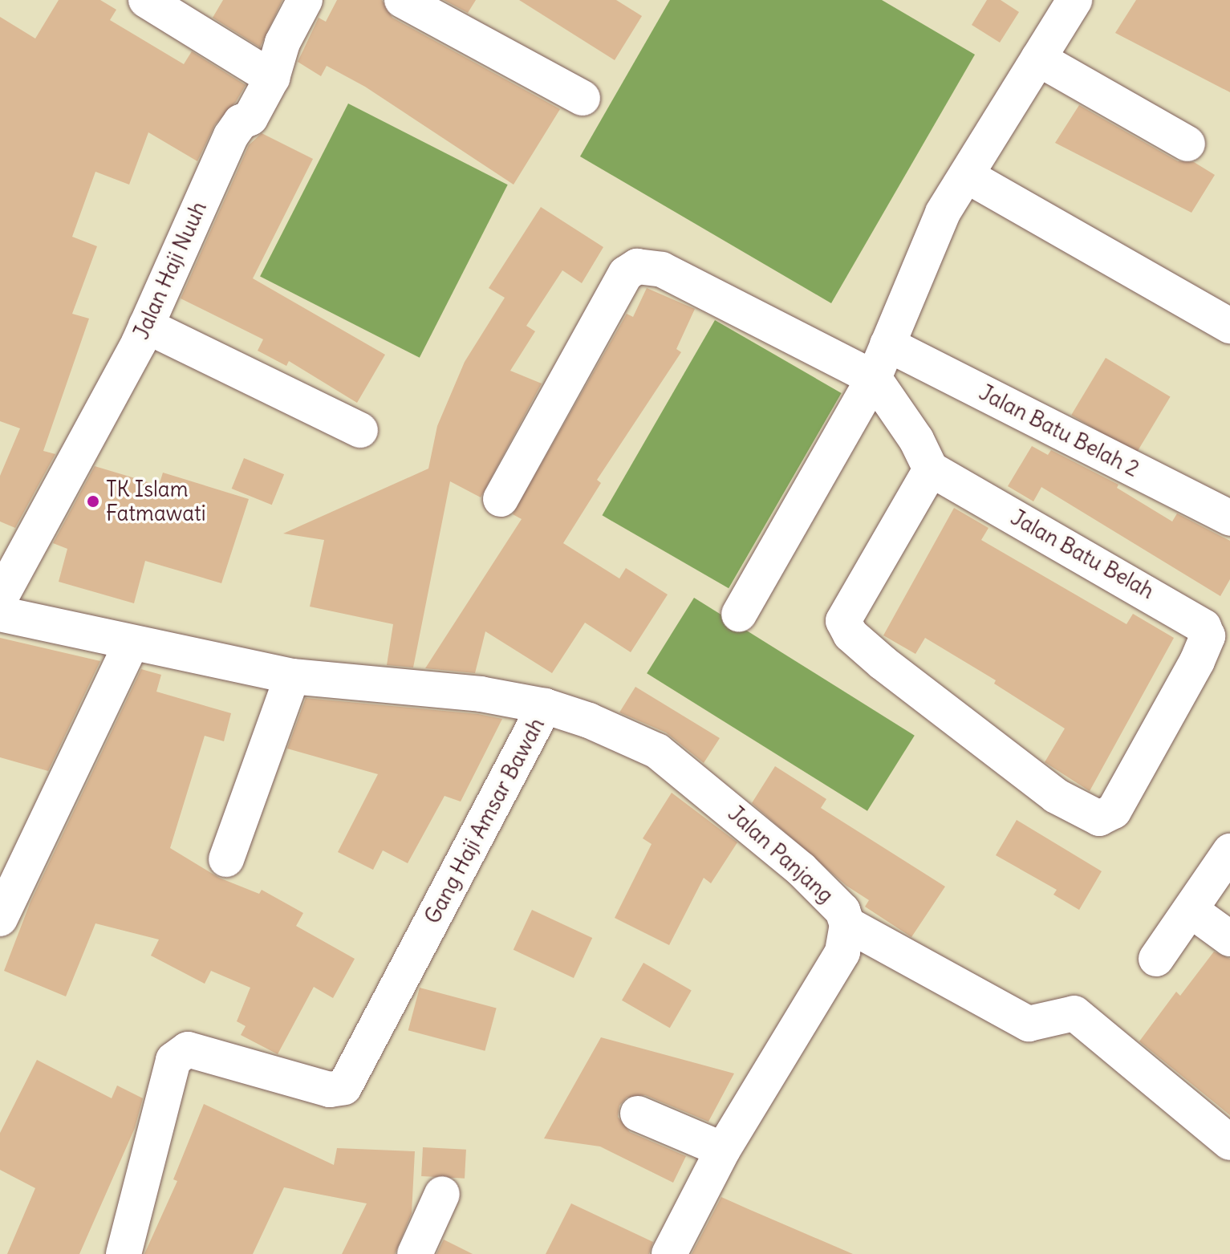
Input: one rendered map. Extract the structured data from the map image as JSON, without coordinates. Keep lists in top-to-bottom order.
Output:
{
  "streets": {
    "street": [
      "Jalan Haji Nuuh",
      "Jalan Batu Belah 2",
      "Jalan Batu Belah",
      "Gang Haji Amsar Bawah",
      "Jalan Panjang"
    ]
  },
  "crossings": [
    ["Gang Haji Amsar Bawah", "Jalan Panjang"]
  ],
  "places": ["TK Islam Fatmawati"]
}
